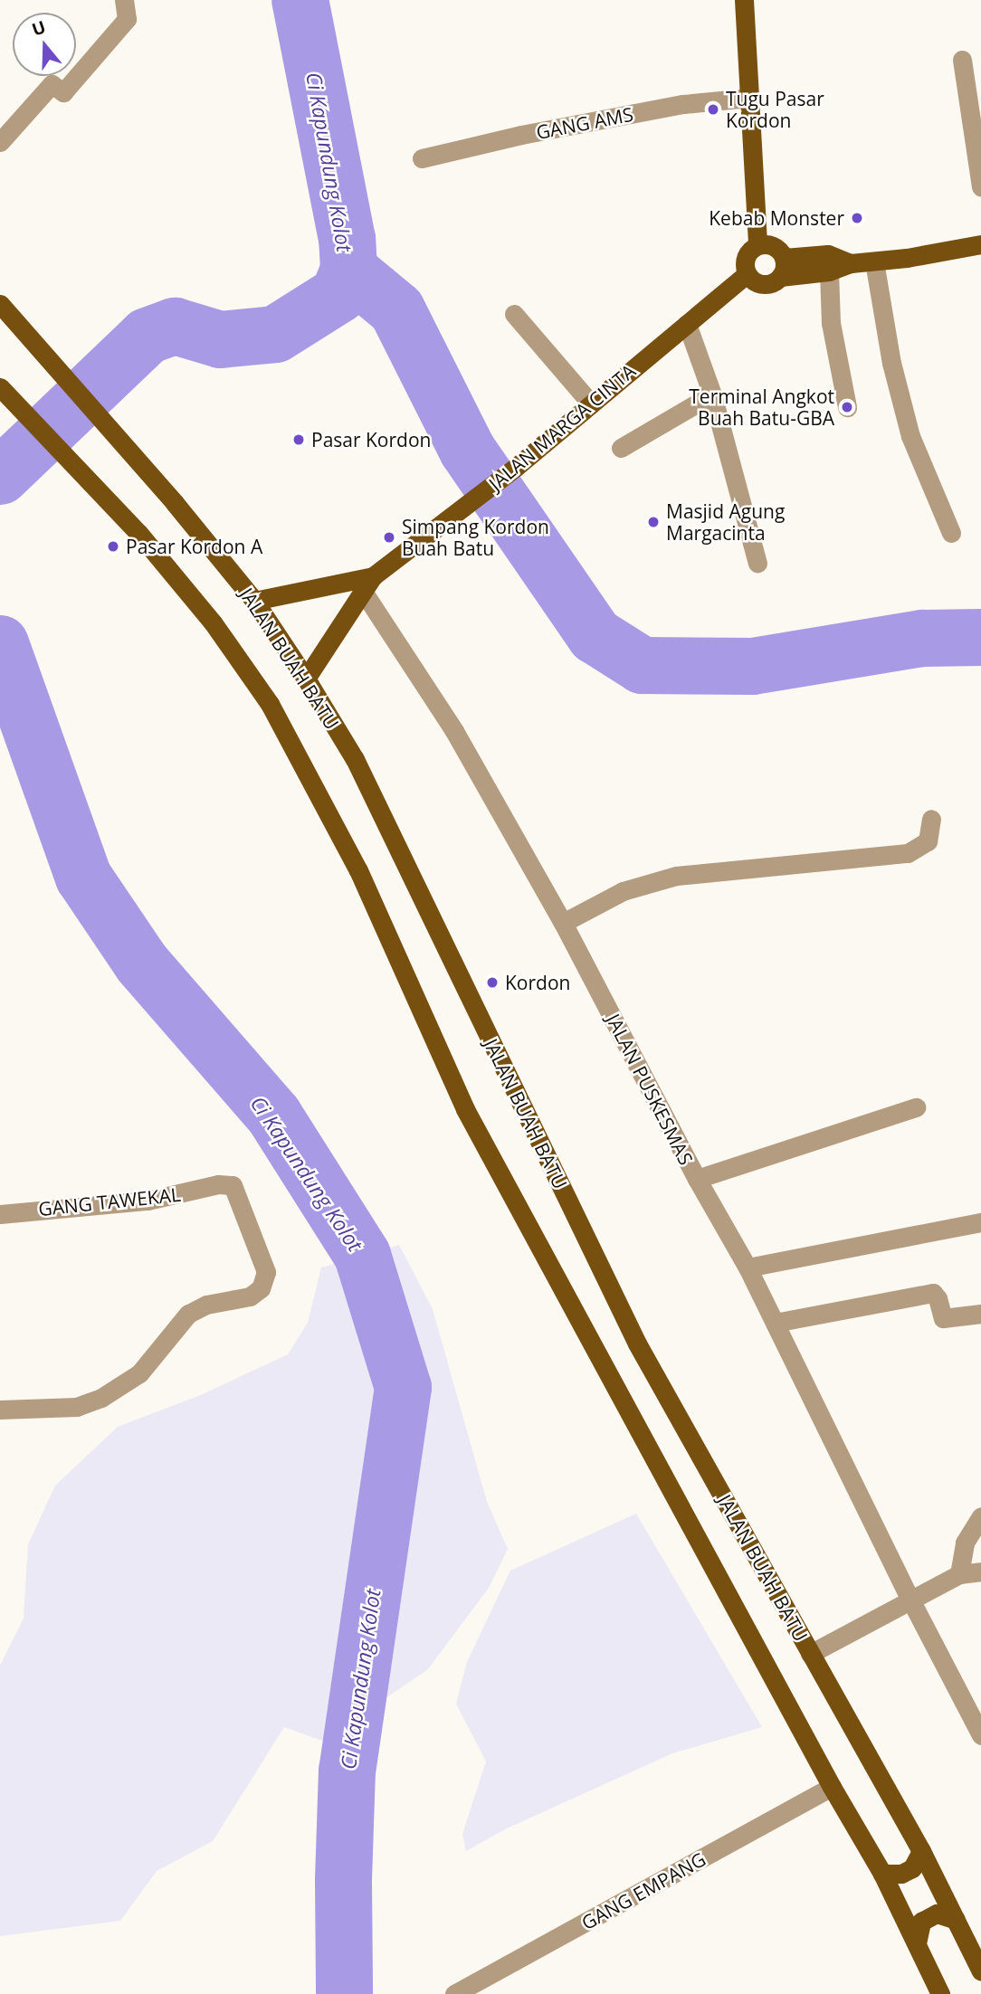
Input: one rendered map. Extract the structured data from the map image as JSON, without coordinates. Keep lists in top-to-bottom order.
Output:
{
  "streets": {
    "main road": ["JALAN MARGA CINTA", "JALAN BUAH BATU"],
    "street": [
      "GANG AMS",
      "JALAN PUSKESMAS",
      "GANG TAWEKAL",
      "GANG EMPANG"
    ]
  },
  "crossings": [
    ["JALAN MARGA CINTA", "JALAN BUAH BATU"],
    ["JALAN MARGA CINTA", "JALAN PUSKESMAS"]
  ],
  "water": ["Ci Kapundung Kolot"],
  "places": [
    "Tugu Pasar Kordon",
    "Kebab Monster",
    "Terminal Angkot Buah Batu-GBA",
    "Pasar Kordon",
    "Masjid Agung Margacinta",
    "Simpang Kordon Buah Batu",
    "Pasar Kordon A",
    "Kordon"
  ],
  "north": "top"
}
